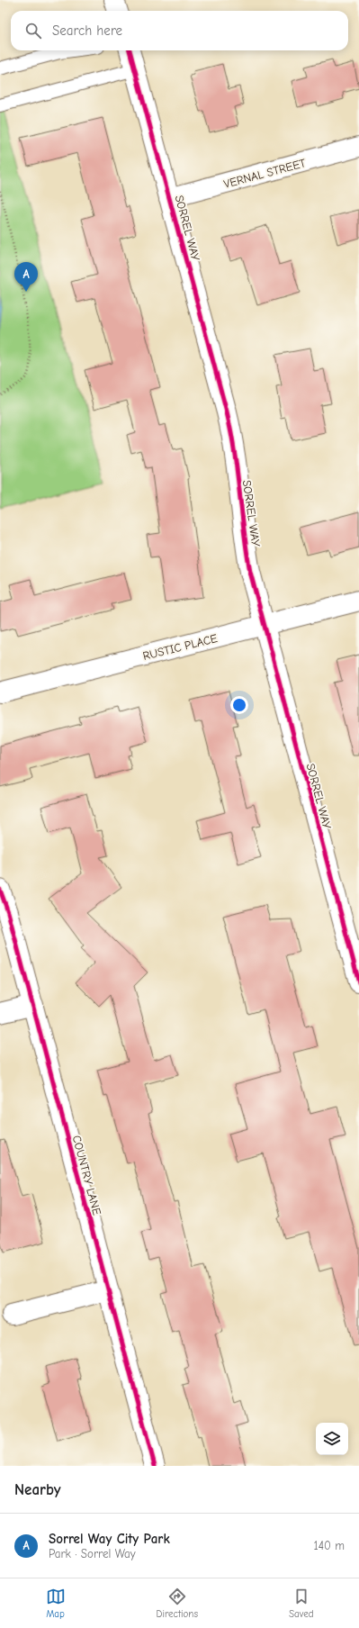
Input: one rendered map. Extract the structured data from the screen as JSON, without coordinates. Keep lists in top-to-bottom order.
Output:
{
  "streets": {
    "street": [
      "VERNAL STREET",
      "SORREL WAY",
      "RUSTIC PLACE",
      "COUNTRY LANE"
    ]
  },
  "crossings": [
    ["VERNAL STREET", "SORREL WAY"],
    ["SORREL WAY", "RUSTIC PLACE"]
  ],
  "page": {
    "search": "Search here",
    "pins": "A",
    "heading": "Nearby",
    "list": [
      {
        "mark": "A",
        "name": "Sorrel Way City Park",
        "note": "Park · Sorrel Way",
        "value": "140 m"
      }
    ],
    "nav": ["Map", "Directions", "Saved"]
  }
}
